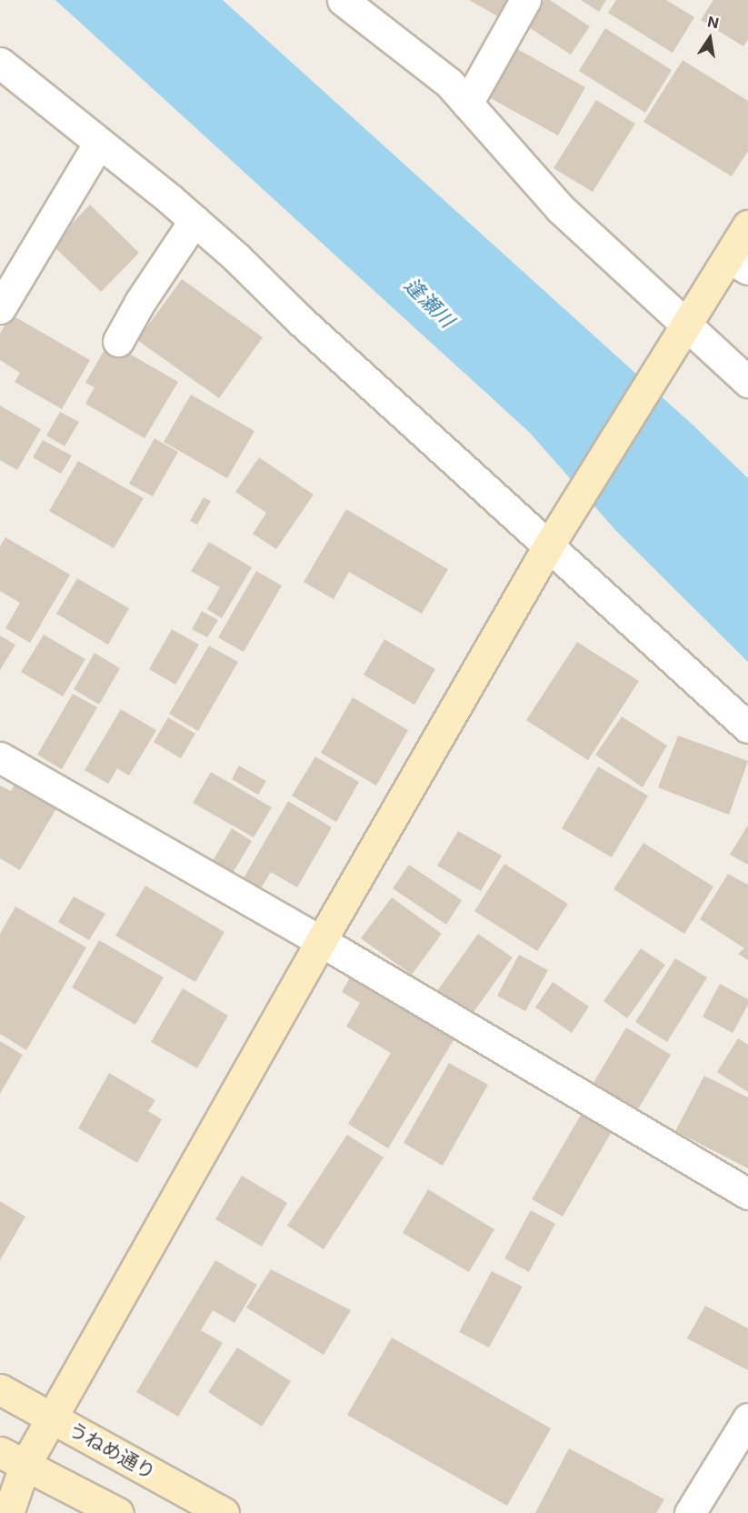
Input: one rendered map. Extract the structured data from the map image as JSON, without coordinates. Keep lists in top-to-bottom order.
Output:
{
  "streets": {
    "street": ["うねめ通り"]
  },
  "water": ["逢瀬川"],
  "north": "top"
}
